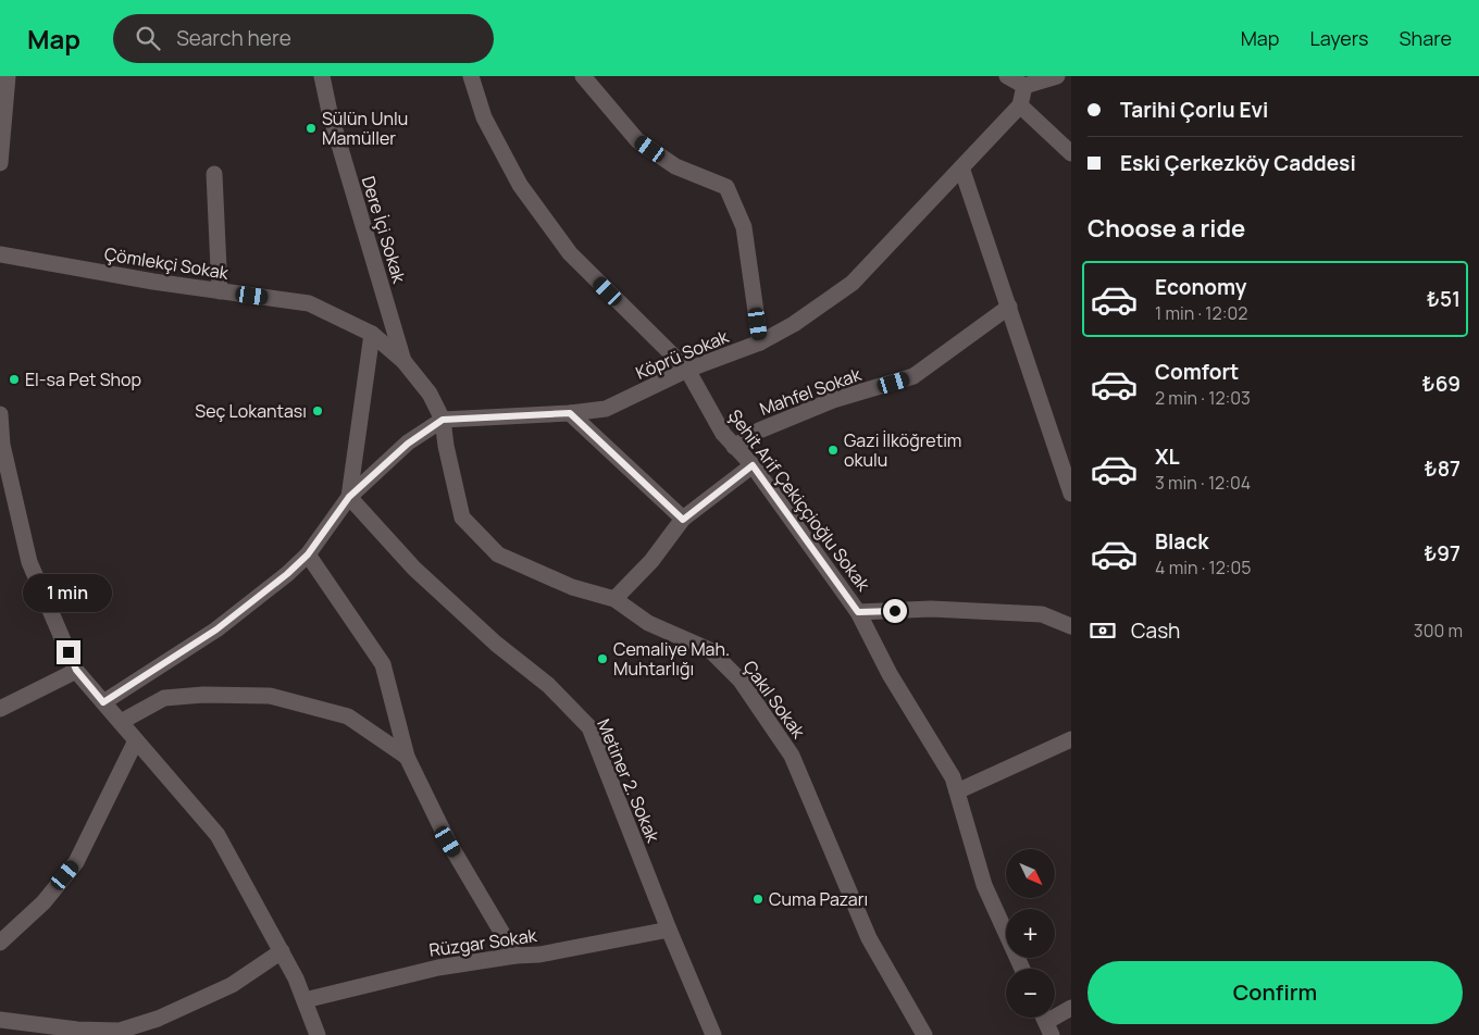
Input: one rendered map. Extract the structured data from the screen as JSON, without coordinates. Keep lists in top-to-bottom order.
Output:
{
  "streets": {
    "street": [
      "Dere İçi Sokak",
      "Çömlekçi Sokak",
      "Köprü Sokak",
      "Mahfel Sokak",
      "Şehit Arif Çekiççioğlu Sokak",
      "Çakıl Sokak",
      "Metiner 2. Sokak",
      "Rüzgar Sokak"
    ]
  },
  "crossings": [
    ["Dere İçi Sokak", "Çömlekçi Sokak"],
    ["Çömlekçi Sokak", "Köprü Sokak"],
    ["Çömlekçi Sokak", "Çakıl Sokak"],
    ["Köprü Sokak", "Şehit Arif Çekiççioğlu Sokak"],
    ["Köprü Sokak", "Çakıl Sokak"],
    ["Mahfel Sokak", "Şehit Arif Çekiççioğlu Sokak"],
    ["Metiner 2. Sokak", "Rüzgar Sokak"]
  ],
  "places": [
    "Sülün Unlu Mamüller",
    "El-sa Pet Shop",
    "Seç Lokantası",
    "Gazi İlköğretim okulu",
    "Cemaliye Mah. Muhtarlığı",
    "Cuma Pazarı"
  ],
  "north": "bottom right",
  "page": {
    "header": "Map",
    "search": "Search here",
    "nav": ["Map", "Layers", "Share"],
    "banner": ["Tarihi Çorlu Evi", "Eski Çerkezköy Caddesi"],
    "heading": "Choose a ride",
    "list": [
      {
        "name": "Economy",
        "note": "1 min · 12:02",
        "value": "₺51"
      },
      {
        "name": "Comfort",
        "note": "2 min · 12:03",
        "value": "₺69"
      },
      {
        "name": "XL",
        "note": "3 min · 12:04",
        "value": "₺87"
      },
      {
        "name": "Black",
        "note": "4 min · 12:05",
        "value": "₺97"
      }
    ],
    "bubble": "1 min",
    "pay": ["Cash", "300 m"],
    "map_buttons": ["+", "−"],
    "buttons": "Confirm"
  }
}
